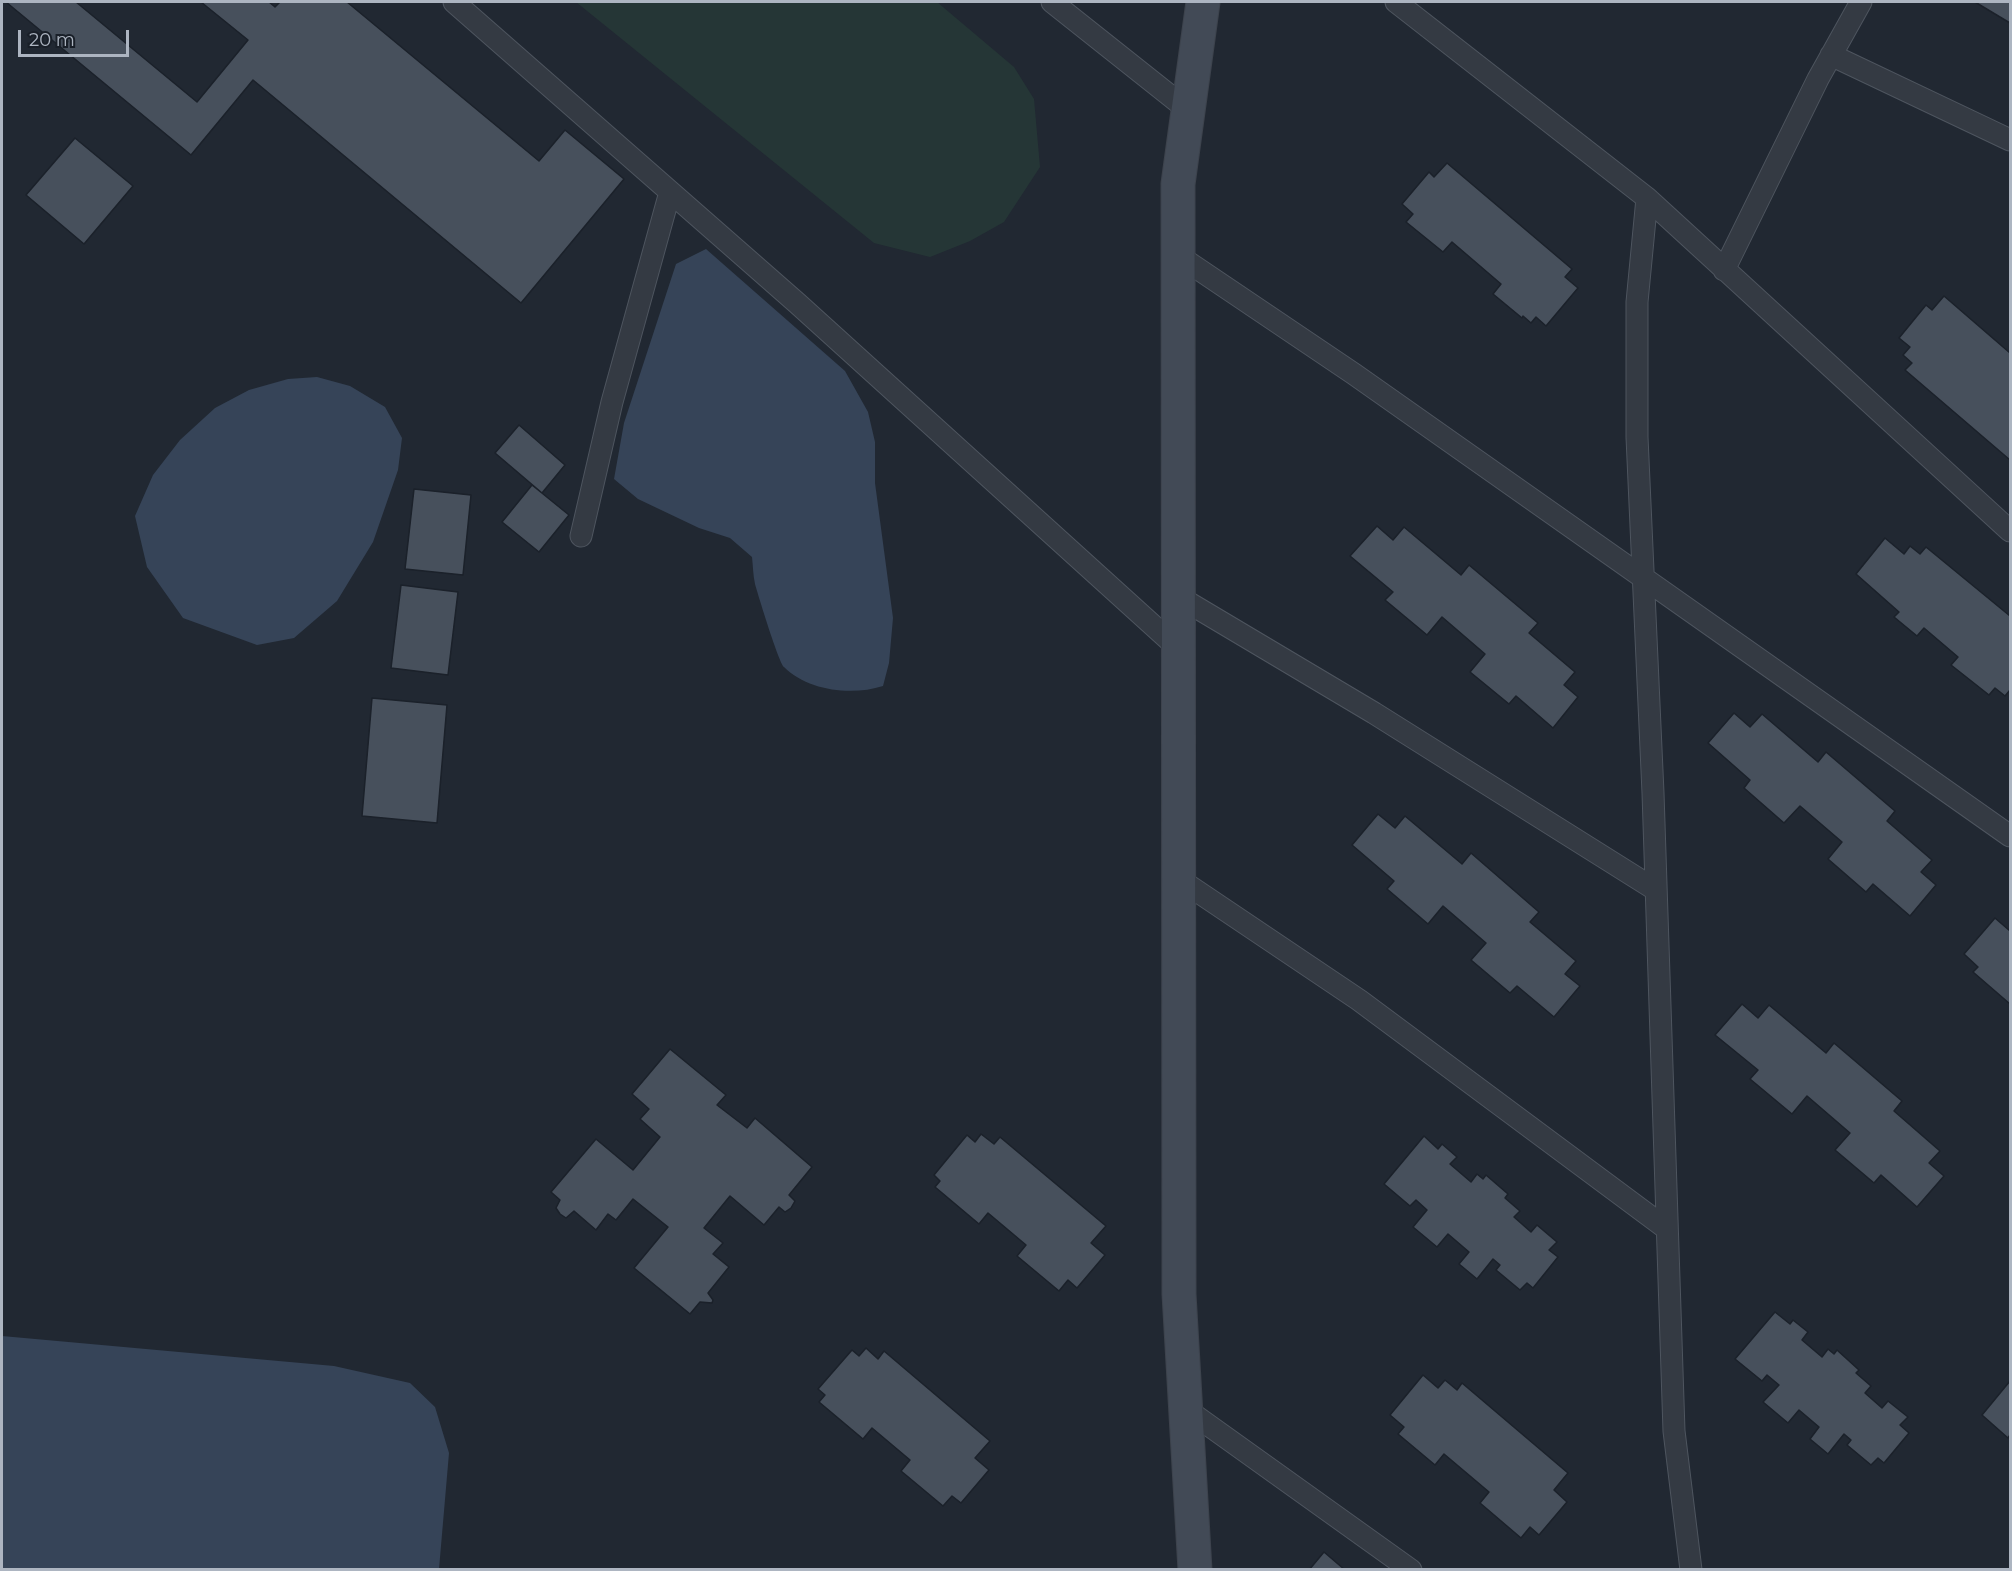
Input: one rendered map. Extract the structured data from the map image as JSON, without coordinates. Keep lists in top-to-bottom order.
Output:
{
  "scale_bar": "20 m"
}
